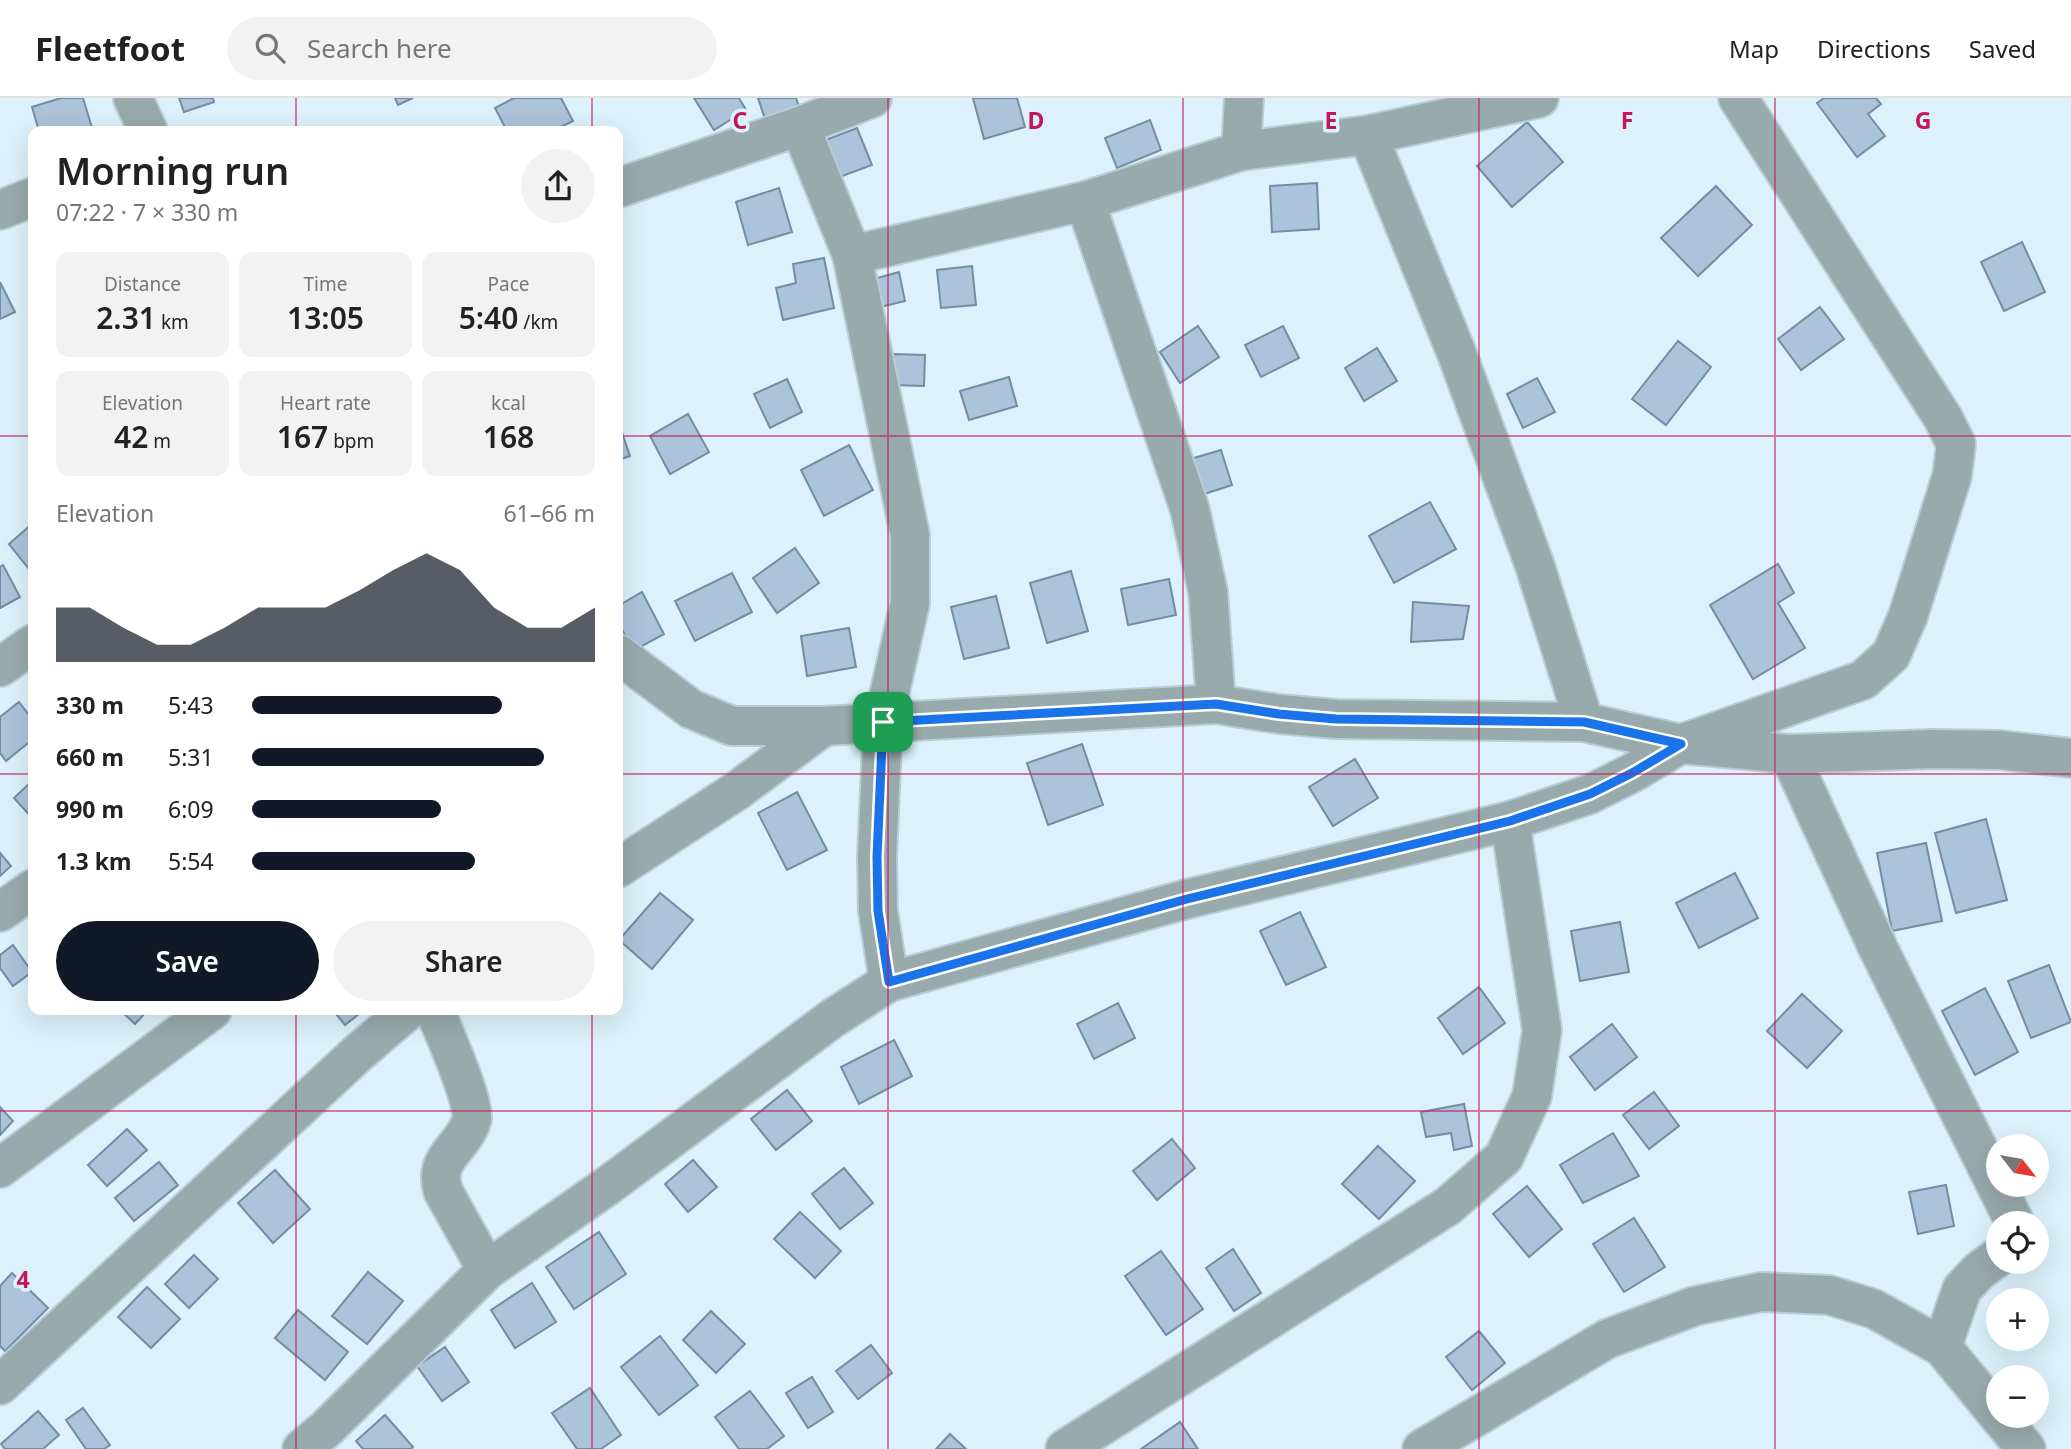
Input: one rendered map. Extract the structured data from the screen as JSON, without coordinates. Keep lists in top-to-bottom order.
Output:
{
  "north": "bottom right",
  "page": {
    "header": "Fleetfoot",
    "search": "Search here",
    "nav": ["Map", "Directions", "Saved"],
    "heading": ["Morning run", "07:22 · 7 × 330 m"],
    "stats": [
      ["Distance", "2.31 km"],
      ["Time", "13:05"],
      ["Pace", "5:40 /km"],
      ["Elevation", "42 m"],
      ["Heart rate", "167 bpm"],
      ["kcal", "168"]
    ],
    "chart": ["Elevation", "61–66 m"],
    "list": [
      {
        "name": "330 m",
        "note": "5:43"
      },
      {
        "name": "660 m",
        "note": "5:31"
      },
      {
        "name": "990 m",
        "note": "6:09"
      },
      {
        "name": "1.3 km",
        "note": "5:54"
      }
    ],
    "buttons": ["Save", "Share"],
    "map_buttons": ["+", "−"]
  },
  "grid": {
    "columns": [
      "C",
      "D",
      "E",
      "F",
      "G"
    ],
    "rows": ["4"]
  }
}
